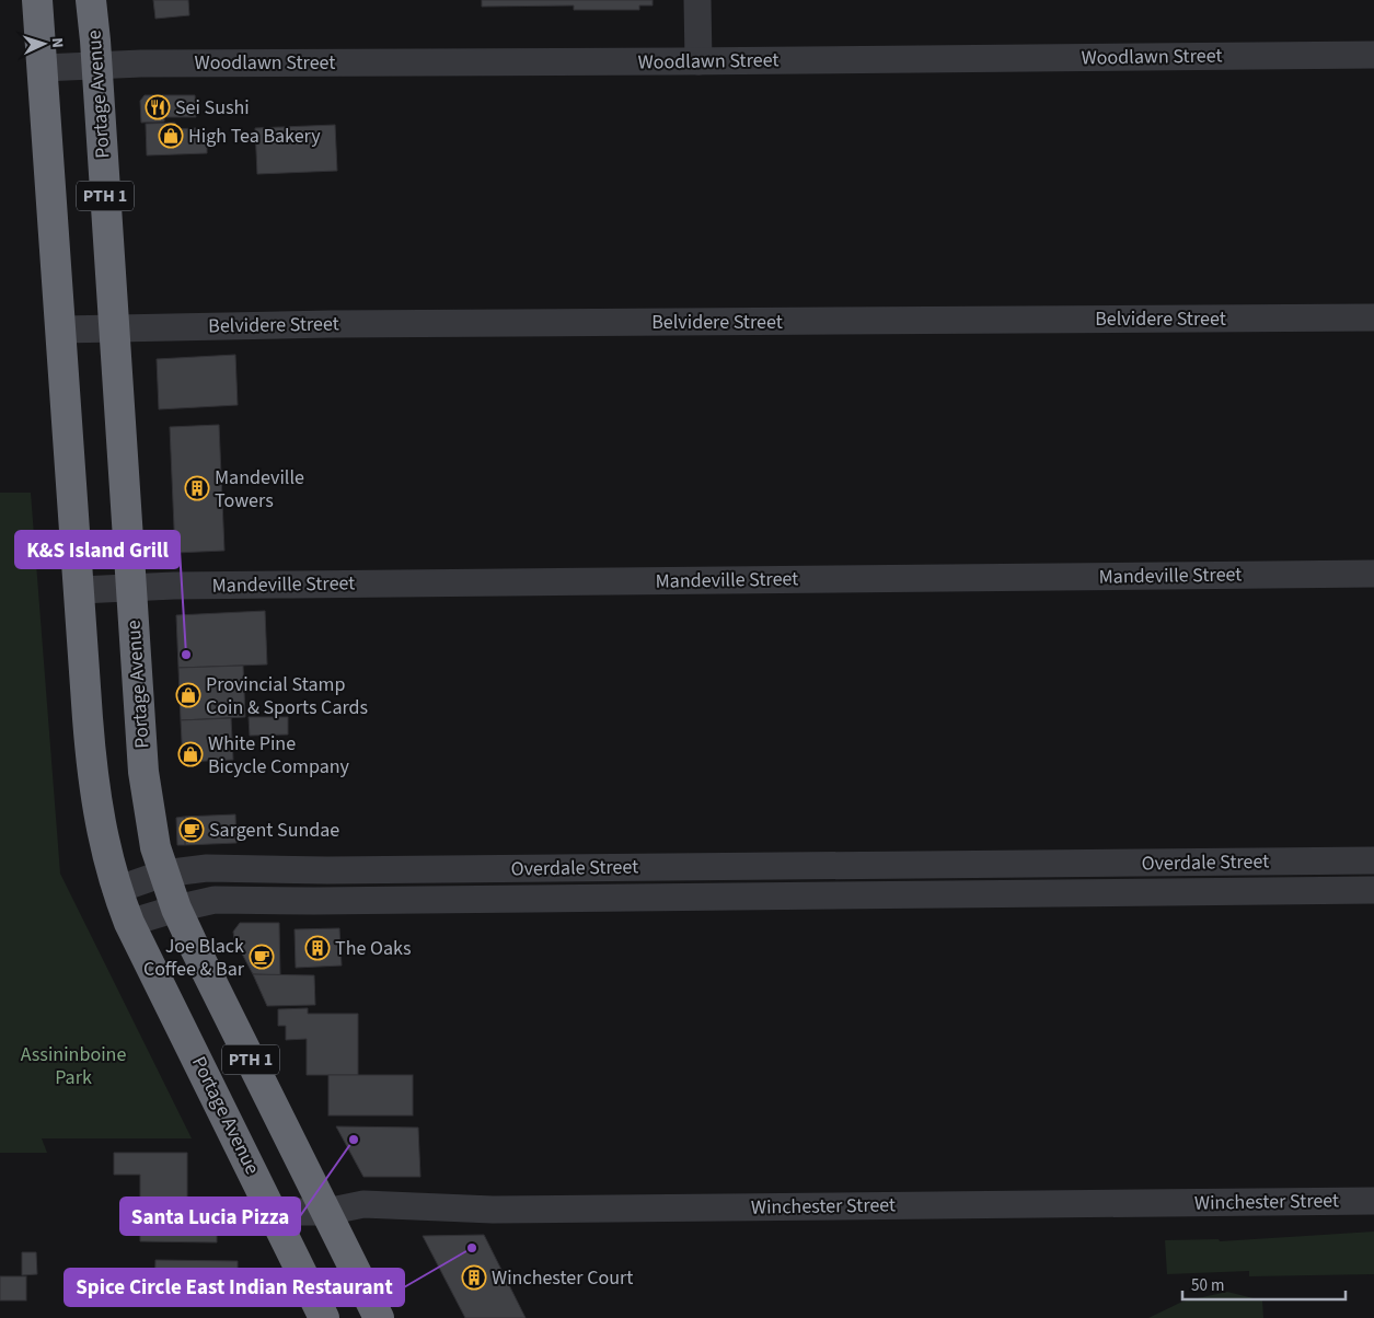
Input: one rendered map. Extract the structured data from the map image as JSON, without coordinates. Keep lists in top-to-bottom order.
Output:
{
  "streets": {
    "highway": ["Portage Avenue", "PTH 1"],
    "street": [
      "Woodlawn Street",
      "Belvidere Street",
      "Mandeville Street",
      "Overdale Street",
      "Winchester Street"
    ]
  },
  "crossings": [
    ["Woodlawn Street", "Portage Avenue"],
    ["Portage Avenue", "Belvidere Street"],
    ["Portage Avenue", "Mandeville Street"],
    ["Portage Avenue", "Overdale Street"],
    ["Portage Avenue", "Winchester Street"]
  ],
  "parks": ["Assininboine Park"],
  "places": {
    "restaurant": ["Sei Sushi"],
    "shop": ["High Tea Bakery", "Provincial Stamp Coin & Sports Cards", "White Pine Bicycle Company"],
    "building": ["Mandeville Towers", "The Oaks", "Winchester Court"],
    "other": ["K&S Island Grill", "Santa Lucia Pizza", "Spice Circle East Indian Restaurant"],
    "cafe": ["Sargent Sundae", "Joe Black Coffee & Bar"]
  },
  "scale_bar": "50 m",
  "north": "right"
}
